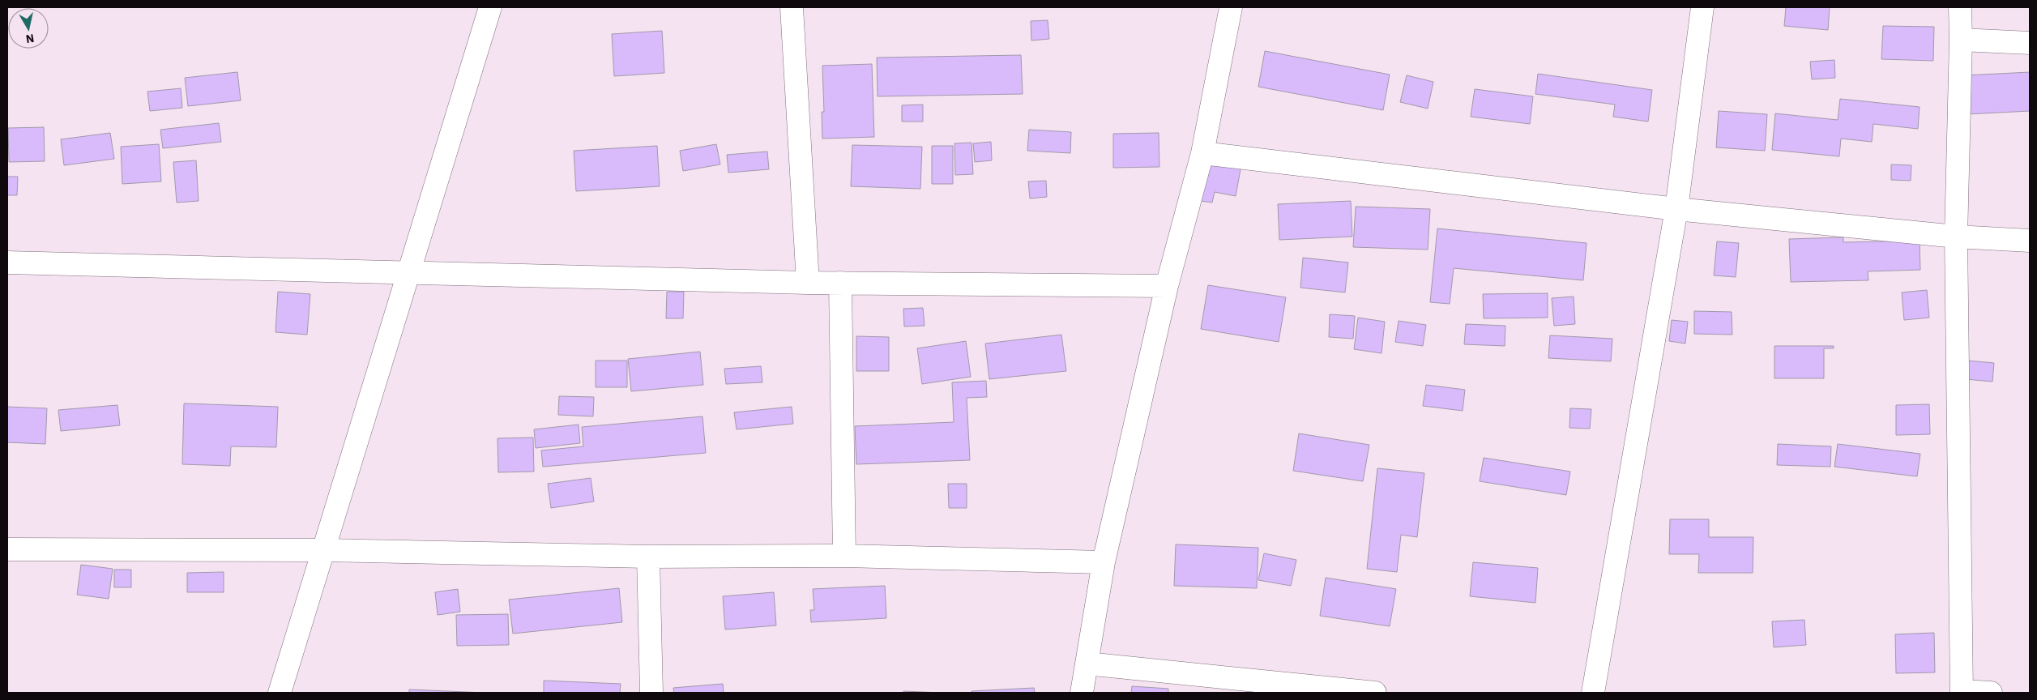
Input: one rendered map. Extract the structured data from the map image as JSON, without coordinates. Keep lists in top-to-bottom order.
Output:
{
  "north": "bottom"
}
